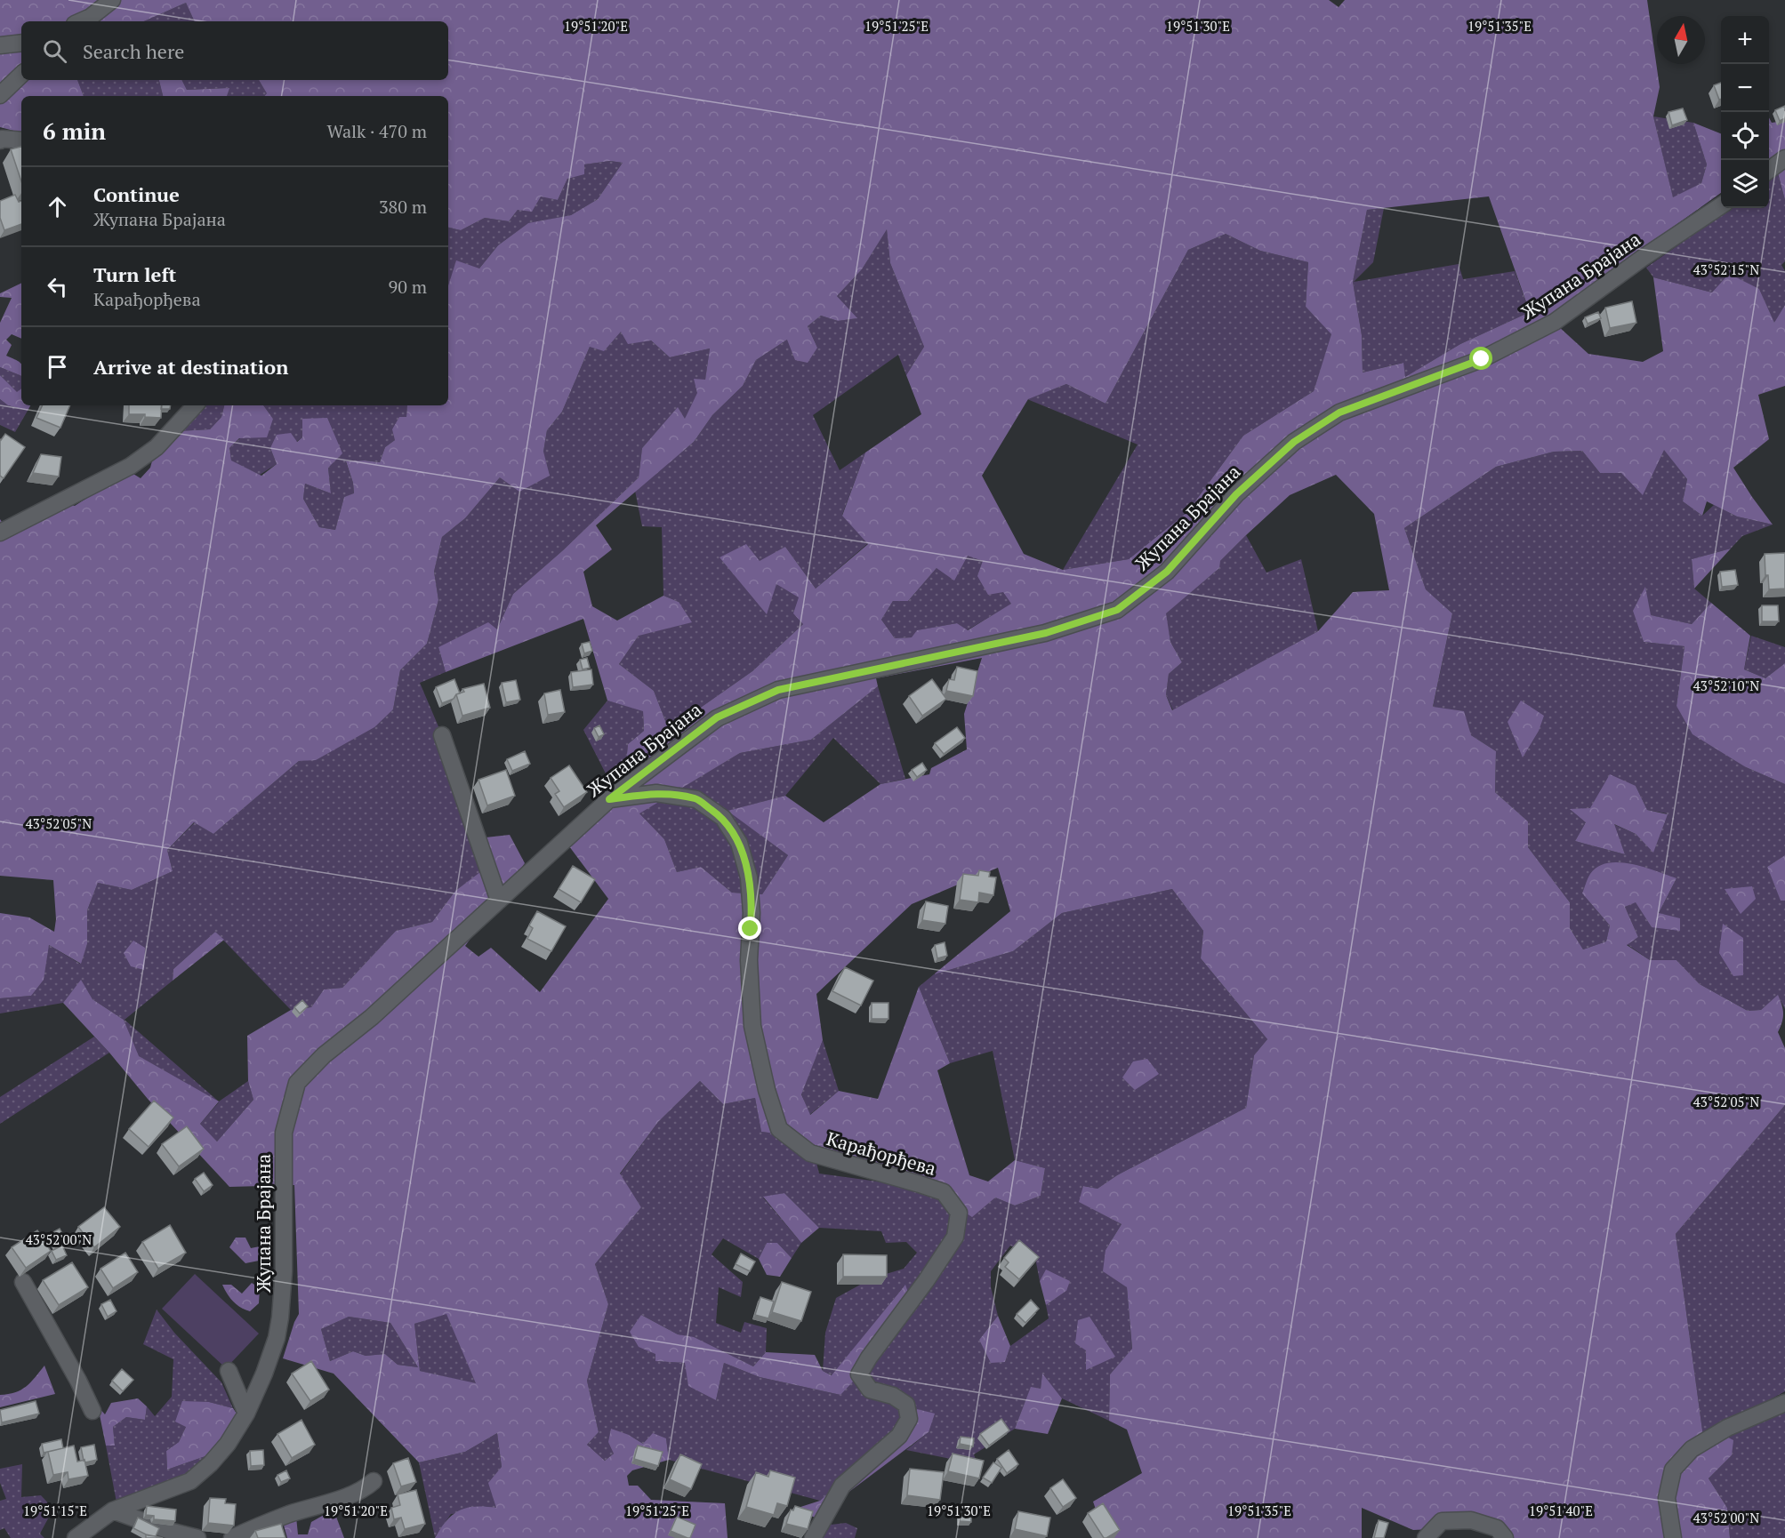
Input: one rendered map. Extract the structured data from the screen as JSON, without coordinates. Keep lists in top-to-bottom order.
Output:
{
  "streets": {
    "street": ["Жупана Брајана", "Карађорђева"]
  },
  "crossings": [
    ["Жупана Брајана", "Карађорђева"]
  ],
  "north": "top",
  "page": {
    "map_buttons": ["+", "−"],
    "search": "Search here",
    "heading": ["6 min", "Walk · 470 m"],
    "list": [
      ["Continue", "Жупана Брајана", "380 m"],
      ["Turn left", "Карађорђева", "90 m"],
      "Arrive at destination"
    ]
  },
  "coordinates": [
    "19°51'20\"E",
    "19°51'25\"E",
    "19°51'30\"E",
    "19°51'35\"E",
    "43°52'15\"N",
    "43°52'10\"N",
    "43°52'05\"N",
    "43°52'00\"N",
    "19°51'15\"E",
    "19°51'40\"E"
  ]
}
